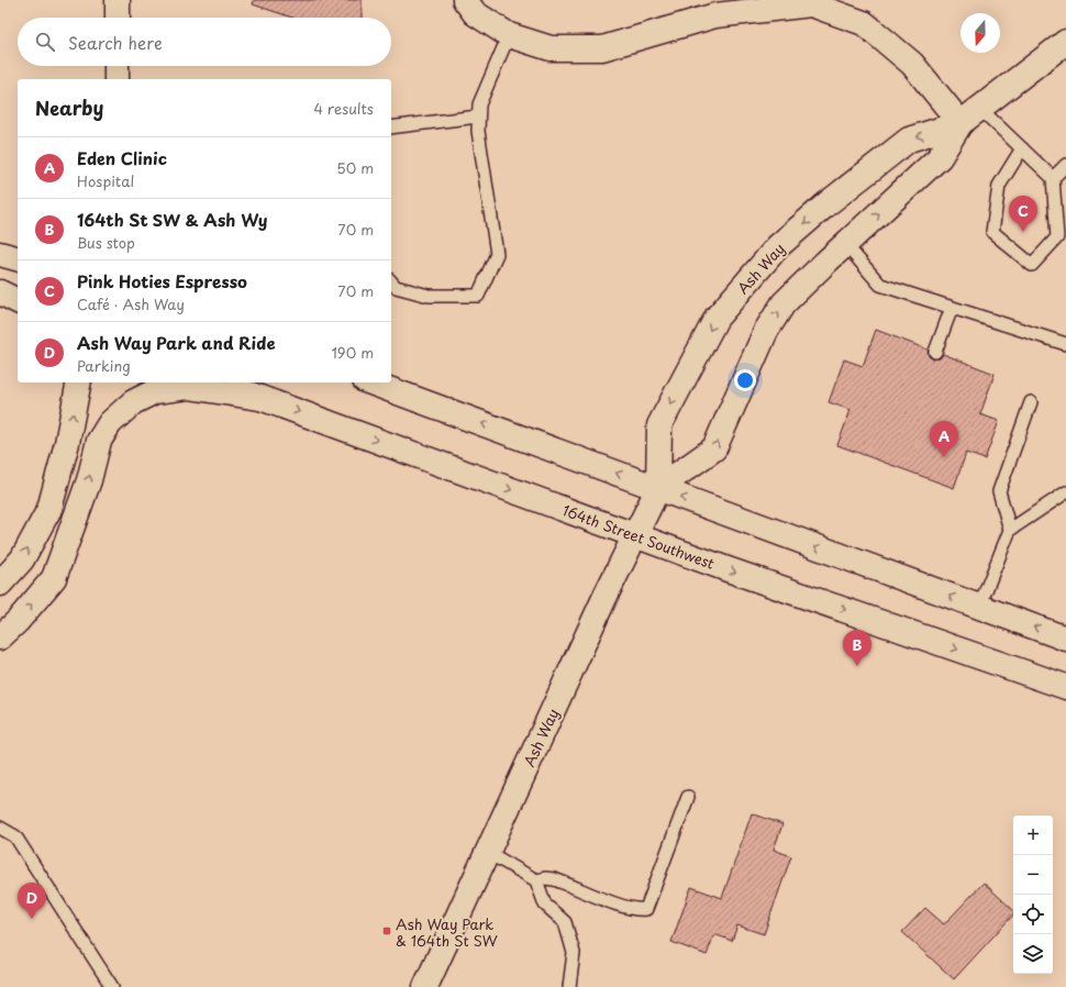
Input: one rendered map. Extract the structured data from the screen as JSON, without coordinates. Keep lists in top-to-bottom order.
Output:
{
  "streets": {
    "main road": ["Ash Way", "164th Street Southwest"]
  },
  "crossings": [
    ["Ash Way", "164th Street Southwest"]
  ],
  "places": {
    "transit": ["Ash Way Park & 164th St SW"]
  },
  "north": "bottom",
  "page": {
    "search": "Search here",
    "heading": ["Nearby", "4 results"],
    "list": [
      {
        "mark": "A",
        "name": "Eden Clinic",
        "note": "Hospital",
        "value": "50 m"
      },
      {
        "mark": "B",
        "name": "164th St SW & Ash Wy",
        "note": "Bus stop",
        "value": "70 m"
      },
      {
        "mark": "C",
        "name": "Pink Hoties Espresso",
        "note": "Café · Ash Way",
        "value": "70 m"
      },
      {
        "mark": "D",
        "name": "Ash Way Park and Ride",
        "note": "Parking",
        "value": "190 m"
      }
    ],
    "pins": [
      "C",
      "A",
      "B",
      "D"
    ],
    "map_buttons": ["+", "−"]
  }
}
